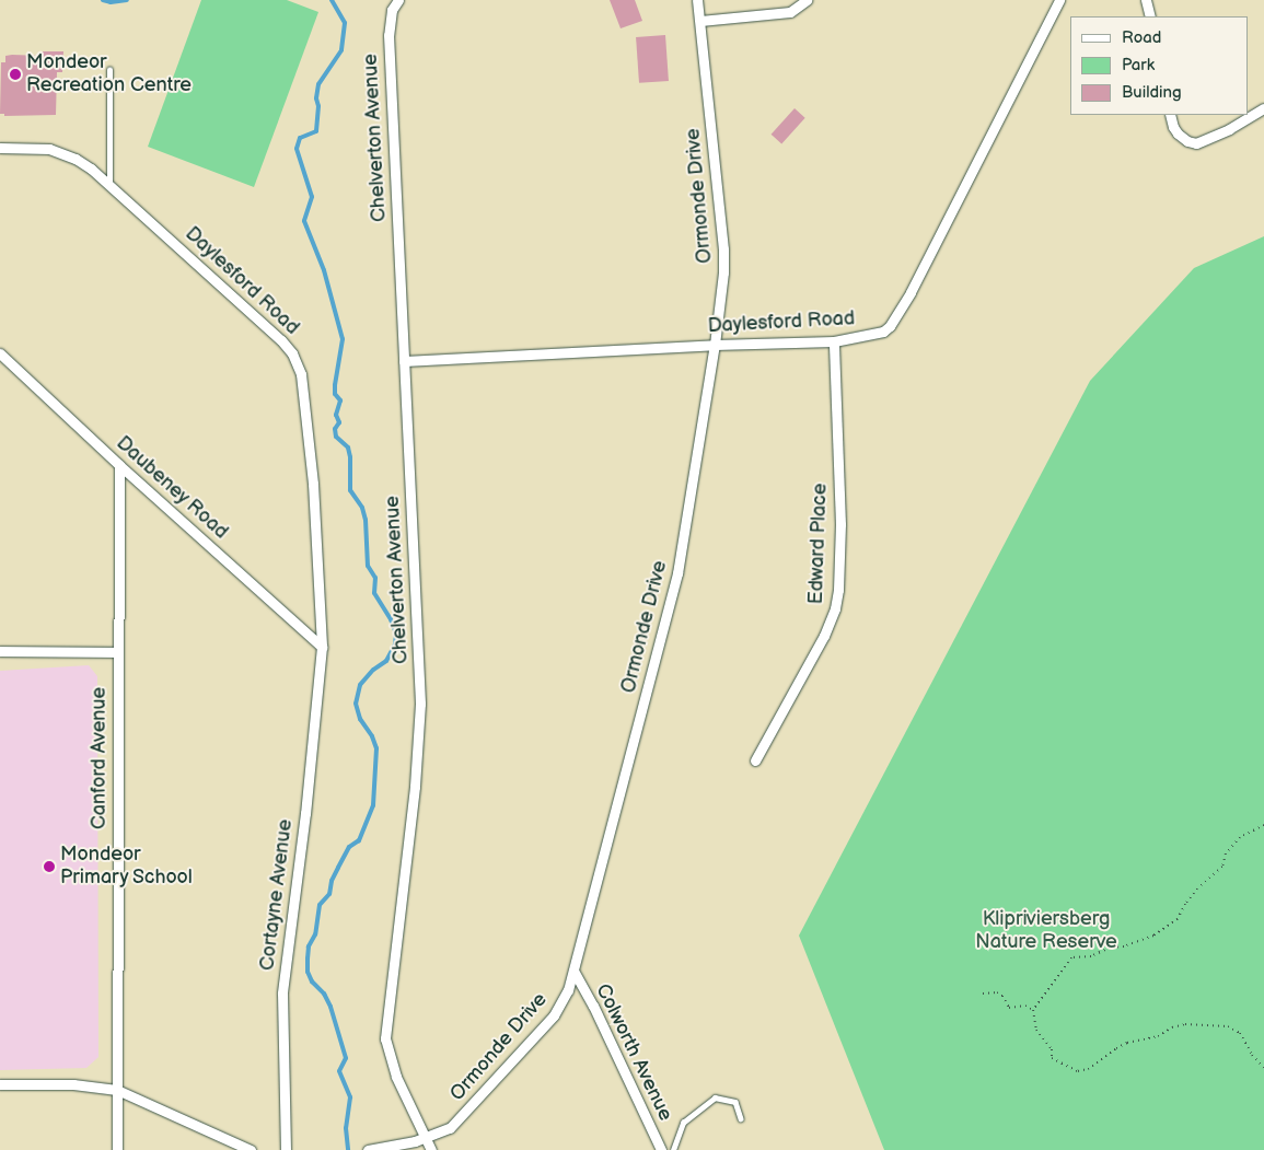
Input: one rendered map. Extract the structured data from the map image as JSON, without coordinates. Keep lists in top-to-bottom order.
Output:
{
  "streets": {
    "street": [
      "Chelverton Avenue",
      "Ormonde Drive",
      "Daylesford Road",
      "Daubeney Road",
      "Edward Place",
      "Canford Avenue",
      "Cortayne Avenue",
      "Colworth Avenue"
    ]
  },
  "crossings": [
    ["Chelverton Avenue", "Ormonde Drive"],
    ["Chelverton Avenue", "Daylesford Road"],
    ["Ormonde Drive", "Daylesford Road"],
    ["Ormonde Drive", "Colworth Avenue"],
    ["Daylesford Road", "Daubeney Road"],
    ["Daylesford Road", "Edward Place"],
    ["Daylesford Road", "Cortayne Avenue"],
    ["Daubeney Road", "Canford Avenue"],
    ["Daubeney Road", "Cortayne Avenue"]
  ],
  "parks": ["Klipriviersberg Nature Reserve"],
  "places": ["Mondeor Recreation Centre", "Mondeor Primary School"],
  "legend": ["Road", "Park", "Building"]
}
